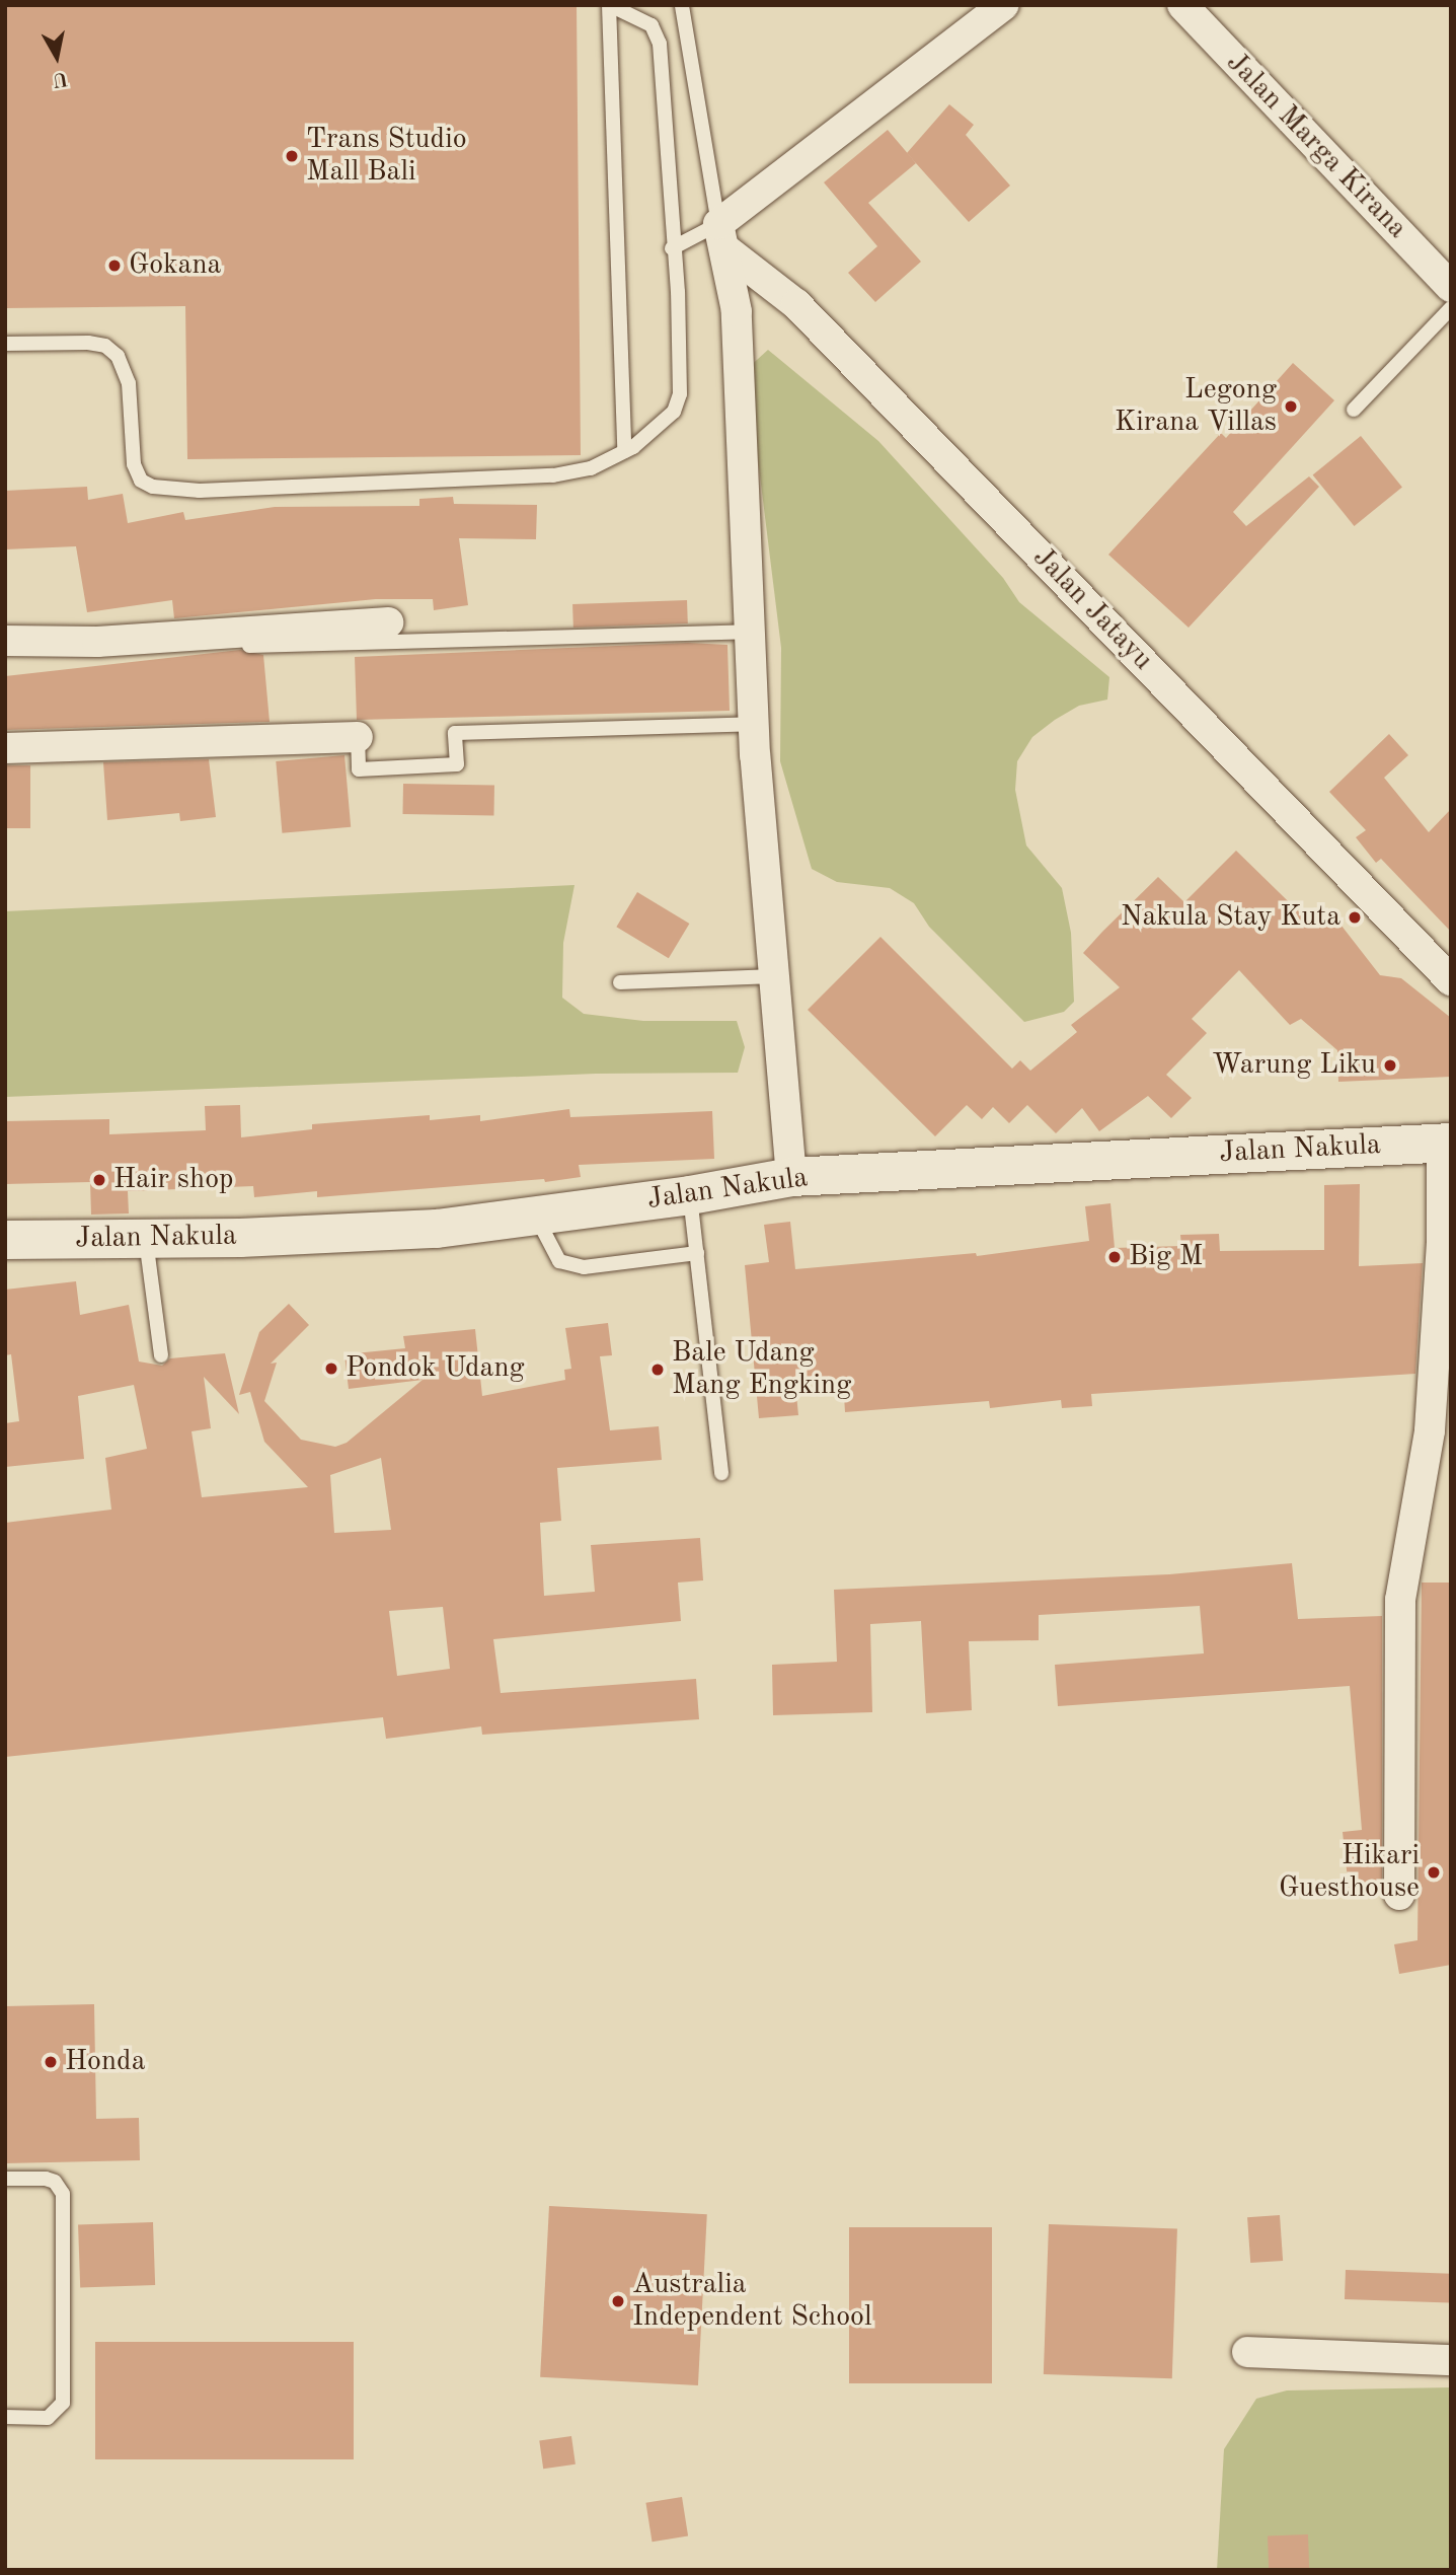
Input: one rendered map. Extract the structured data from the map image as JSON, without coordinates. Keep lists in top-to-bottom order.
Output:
{
  "streets": {
    "main road": ["Jalan Nakula"],
    "street": ["Jalan Marga Kirana", "Jalan Jatayu"]
  },
  "places": [
    "Trans Studio Mall Bali",
    "Gokana",
    "Legong Kirana Villas",
    "Nakula Stay Kuta",
    "Warung Liku",
    "Hair shop",
    "Big M",
    "Pondok Udang",
    "Bale Udang Mang Engking",
    "Hikari Guesthouse",
    "Honda",
    "Australia Independent School"
  ],
  "north": "bottom"
}
